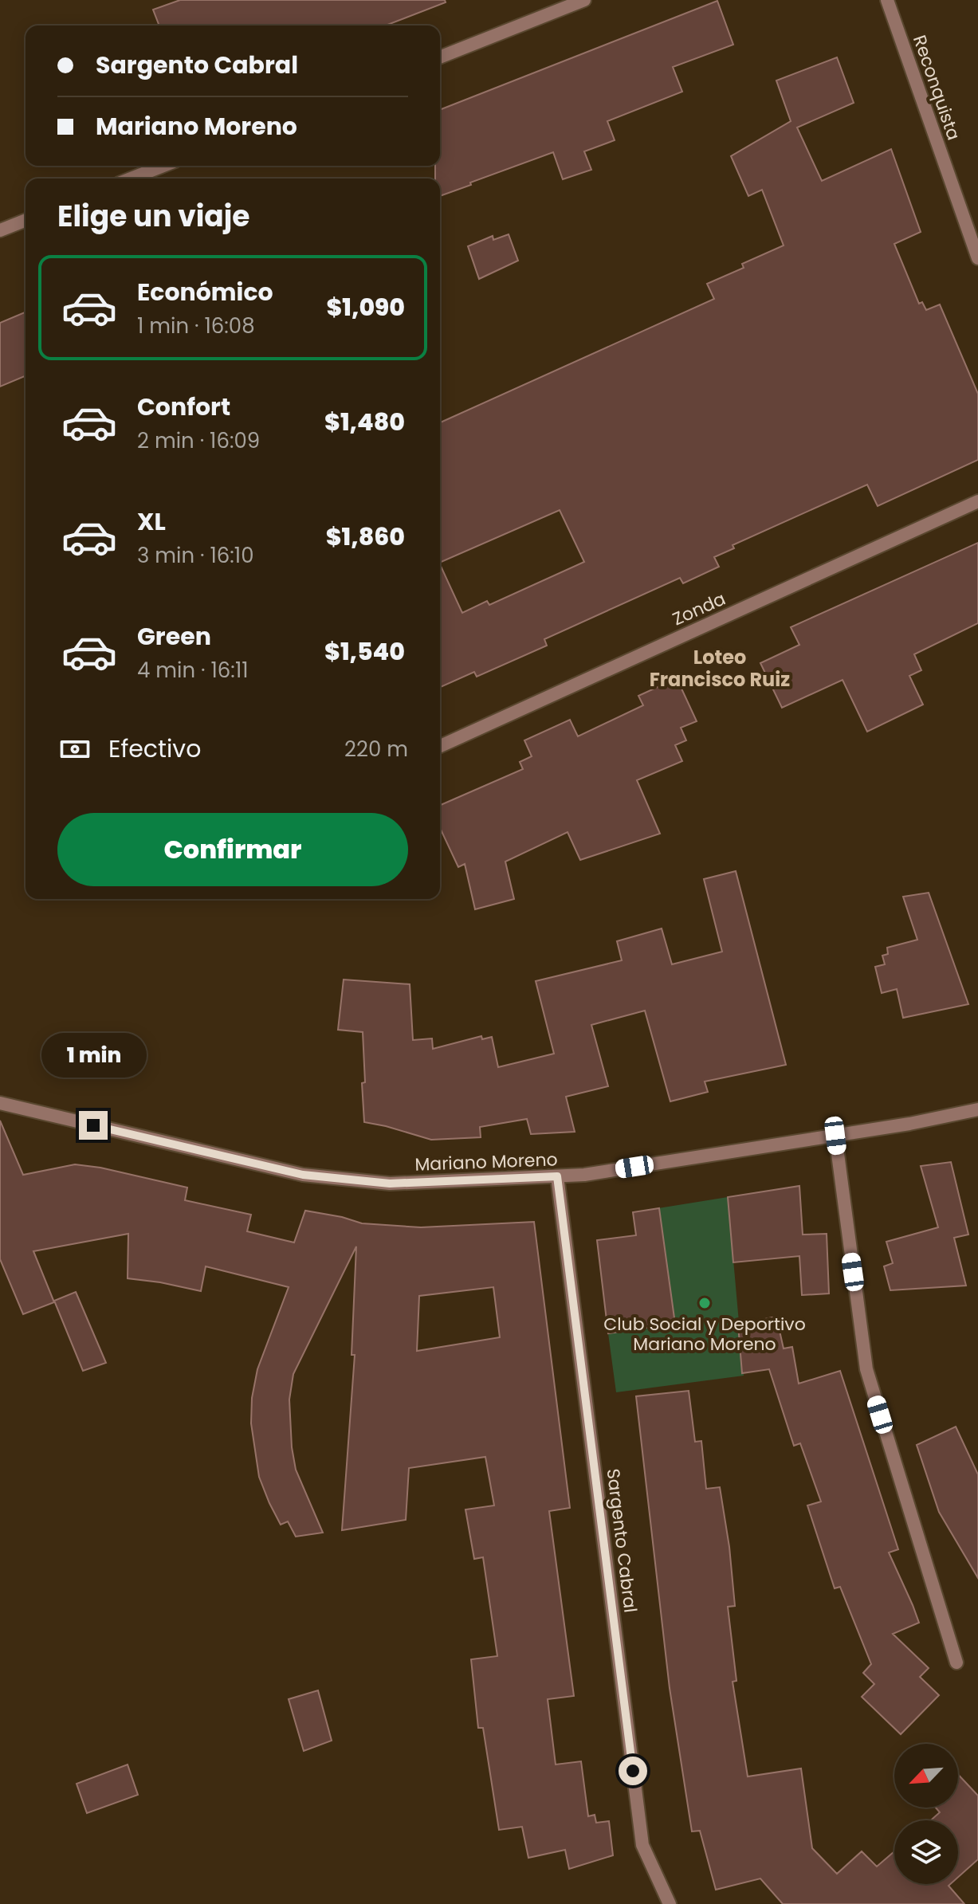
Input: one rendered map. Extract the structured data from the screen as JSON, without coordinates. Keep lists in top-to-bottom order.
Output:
{
  "streets": {
    "street": [
      "Reconquista",
      "Zonda",
      "Mariano Moreno",
      "Sargento Cabral"
    ]
  },
  "crossings": [
    ["Mariano Moreno", "Sargento Cabral"]
  ],
  "districts": ["Loteo Francisco Ruiz"],
  "places": ["Club Social y Deportivo Mariano Moreno"],
  "north": "bottom left",
  "page": {
    "banner": ["Sargento Cabral", "Mariano Moreno"],
    "heading": "Elige un viaje",
    "list": [
      {
        "name": "Económico",
        "note": "1 min · 16:08",
        "value": "$1,090"
      },
      {
        "name": "Confort",
        "note": "2 min · 16:09",
        "value": "$1,480"
      },
      {
        "name": "XL",
        "note": "3 min · 16:10",
        "value": "$1,860"
      },
      {
        "name": "Green",
        "note": "4 min · 16:11",
        "value": "$1,540"
      }
    ],
    "pay": ["Efectivo", "220 m"],
    "buttons": "Confirmar",
    "bubble": "1 min"
  }
}
